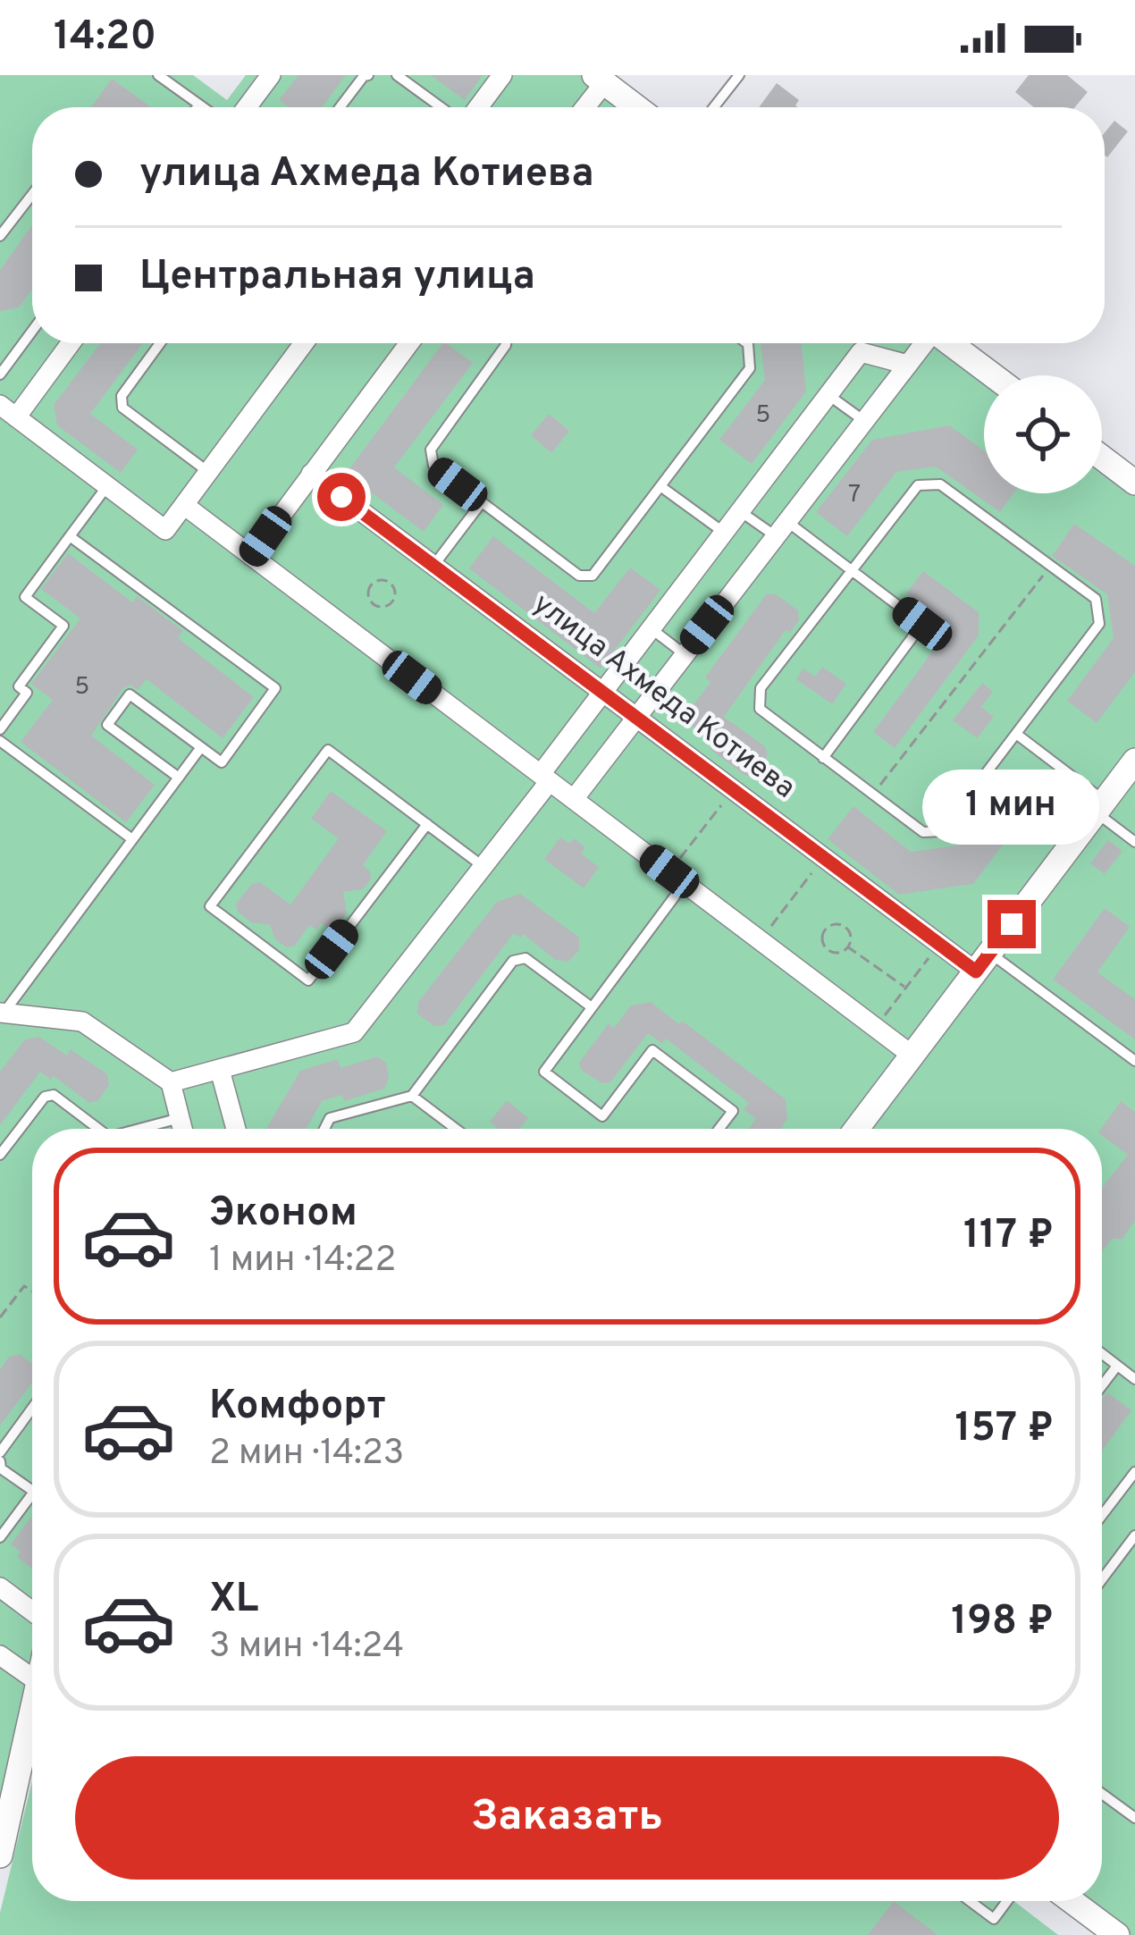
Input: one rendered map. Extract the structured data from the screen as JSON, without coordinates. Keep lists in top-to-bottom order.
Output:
{
  "streets": {
    "street": ["улица Ахмеда Котиева"]
  },
  "house_numbers": ["5", "7", "5"],
  "page": {
    "status": "14:20",
    "banner": ["улица Ахмеда Котиева", "Центральная улица"],
    "bubble": "1 мин",
    "list": [
      {
        "name": "Эконом",
        "note": "1 мин · 14:22",
        "value": "117 ₽"
      },
      {
        "name": "Комфорт",
        "note": "2 мин · 14:23",
        "value": "157 ₽"
      },
      {
        "name": "XL",
        "note": "3 мин · 14:24",
        "value": "198 ₽"
      }
    ],
    "buttons": "Заказать"
  }
}
